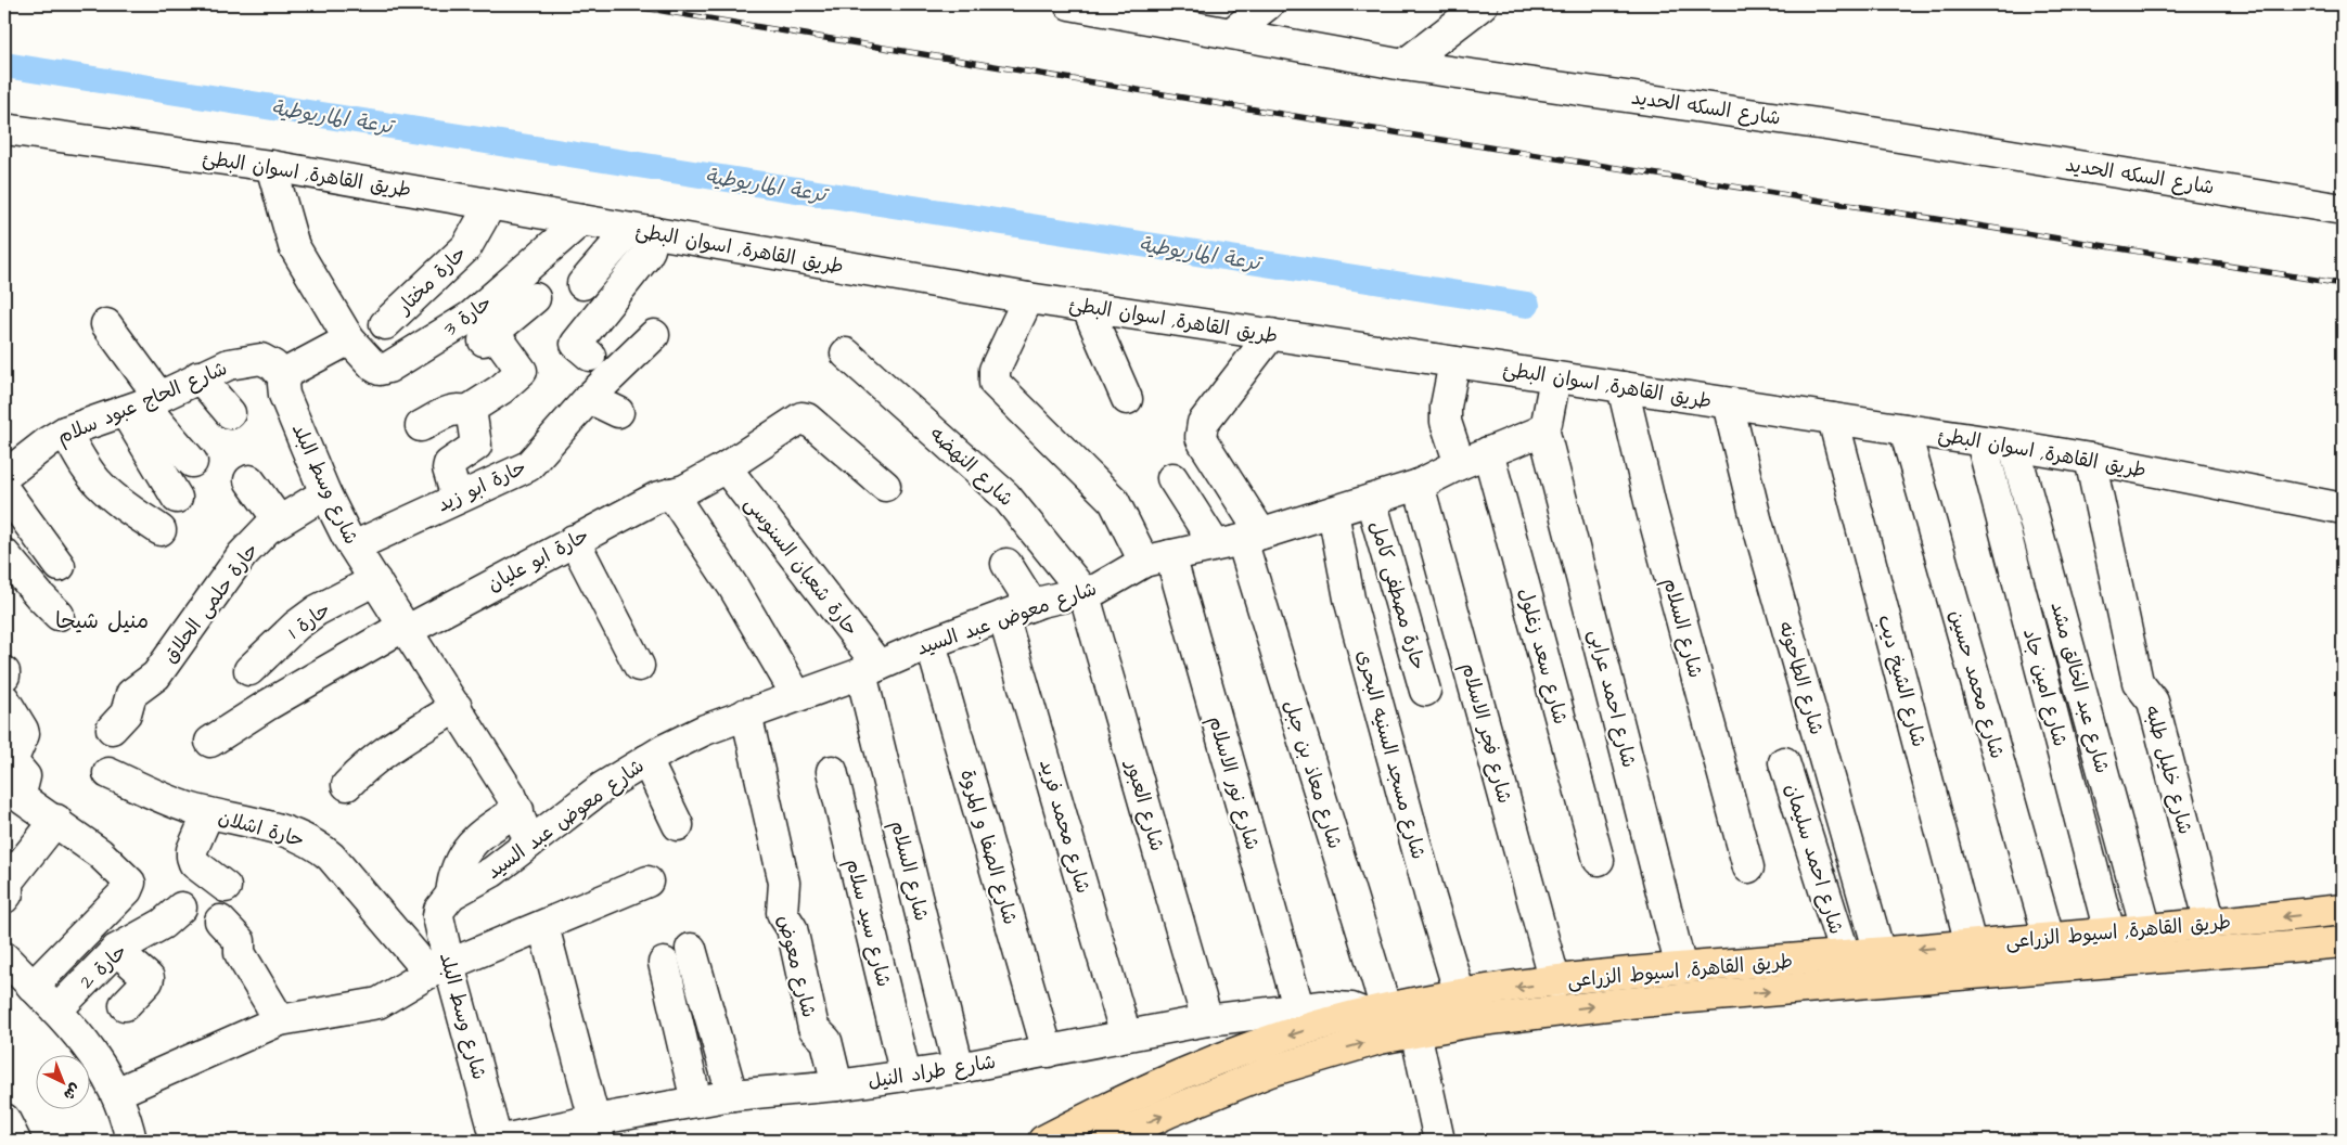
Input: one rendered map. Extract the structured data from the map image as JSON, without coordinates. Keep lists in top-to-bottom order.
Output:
{
  "streets": {
    "highway": ["طريق القاهرة, اسيوط الزراعى"],
    "street": [
      "شارع السكه الحديد",
      "طريق القاهرة, اسوان البطئ",
      "حارة مختار",
      "حارة 3",
      "شارع الحاج عبود سلام",
      "شارع النهضه",
      "شارع وسط البلد",
      "حارة ابو زيد",
      "حارة ابو عليان",
      "حارة شعبان السنوسى",
      "حارة مصطفى كامل",
      "حارة حلمى الحلاق",
      "شارع معوض عبد السيد",
      "حارة 1",
      "شارع السلام",
      "شارع سعد زغلول",
      "شارع الطاحونه",
      "شارع الشيخ ديب",
      "شارع محمد حسين",
      "شارع امين جاد",
      "شارع عبد الخالق مشد",
      "شارع احمد عرابى",
      "شارع فجر الاسلام",
      "شارع مسجد السنيه البحرى",
      "شارع خليل طلبه",
      "شارع معاذ بن جبل",
      "شارع نور الاسلام",
      "شارع العبور",
      "شارع محمد فريد",
      "حارة اشلان",
      "شارع الصفا و المروة",
      "شارع احمد سليمان",
      "شارع سيد سلام",
      "حارة 2",
      "شارع معوض",
      "شارع طراد النيل"
    ]
  },
  "crossings": [
    ["طريق القاهرة, اسوان البطئ", "حارة مختار"],
    ["طريق القاهرة, اسوان البطئ", "حارة 3"],
    ["طريق القاهرة, اسوان البطئ", "شارع السلام"],
    ["طريق القاهرة, اسوان البطئ", "شارع الطاحونه"],
    ["طريق القاهرة, اسوان البطئ", "شارع الشيخ ديب"],
    ["طريق القاهرة, اسوان البطئ", "شارع محمد حسين"],
    ["طريق القاهرة, اسوان البطئ", "شارع امين جاد"],
    ["طريق القاهرة, اسوان البطئ", "شارع عبد الخالق مشد"],
    ["طريق القاهرة, اسوان البطئ", "شارع خليل طلبه"],
    ["طريق القاهرة, اسوان البطئ", "شارع نور الاسلام"],
    ["شارع الحاج عبود سلام", "شارع وسط البلد"],
    ["شارع النهضه", "شارع معوض عبد السيد"],
    ["شارع النهضه", "شارع العبور"],
    ["شارع وسط البلد", "حارة ابو زيد"],
    ["شارع وسط البلد", "حارة ابو عليان"],
    ["شارع وسط البلد", "حارة حلمى الحلاق"],
    ["شارع وسط البلد", "شارع معوض عبد السيد"],
    ["شارع وسط البلد", "حارة 1"],
    ["شارع وسط البلد", "حارة اشلان"],
    ["شارع وسط البلد", "شارع طراد النيل"],
    ["حارة ابو عليان", "حارة شعبان السنوسى"],
    ["حارة شعبان السنوسى", "شارع معوض عبد السيد"],
    ["حارة شعبان السنوسى", "شارع السلام"],
    ["حارة مصطفى كامل", "شارع معوض عبد السيد"],
    ["شارع معوض عبد السيد", "شارع السلام"],
    ["شارع معوض عبد السيد", "شارع سعد زغلول"],
    ["شارع معوض عبد السيد", "شارع احمد عرابى"],
    ["شارع معوض عبد السيد", "شارع فجر الاسلام"],
    ["شارع معوض عبد السيد", "شارع مسجد السنيه البحرى"],
    ["شارع معوض عبد السيد", "شارع معاذ بن جبل"],
    ["شارع معوض عبد السيد", "شارع نور الاسلام"],
    ["شارع معوض عبد السيد", "شارع العبور"],
    ["شارع معوض عبد السيد", "شارع محمد فريد"],
    ["شارع معوض عبد السيد", "شارع الصفا و المروة"],
    ["شارع معوض عبد السيد", "شارع معوض"],
    ["شارع السلام", "شارع طراد النيل"],
    ["شارع الطاحونه", "طريق القاهرة, اسيوط الزراعى"],
    ["شارع الشيخ ديب", "طريق القاهرة, اسيوط الزراعى"],
    ["شارع محمد حسين", "طريق القاهرة, اسيوط الزراعى"],
    ["شارع امين جاد", "طريق القاهرة, اسيوط الزراعى"],
    ["شارع عبد الخالق مشد", "طريق القاهرة, اسيوط الزراعى"],
    ["شارع احمد عرابى", "طريق القاهرة, اسيوط الزراعى"],
    ["شارع فجر الاسلام", "طريق القاهرة, اسيوط الزراعى"],
    ["شارع مسجد السنيه البحرى", "طريق القاهرة, اسيوط الزراعى"],
    ["شارع خليل طلبه", "طريق القاهرة, اسيوط الزراعى"],
    ["شارع معاذ بن جبل", "طريق القاهرة, اسيوط الزراعى"],
    ["شارع معاذ بن جبل", "شارع طراد النيل"],
    ["شارع نور الاسلام", "شارع طراد النيل"],
    ["شارع العبور", "شارع طراد النيل"],
    ["شارع محمد فريد", "شارع طراد النيل"],
    ["شارع الصفا و المروة", "شارع طراد النيل"],
    ["شارع احمد سليمان", "طريق القاهرة, اسيوط الزراعى"],
    ["شارع سيد سلام", "شارع طراد النيل"],
    ["طريق القاهرة, اسيوط الزراعى", "شارع طراد النيل"],
    ["شارع معوض", "شارع طراد النيل"]
  ],
  "districts": ["منيل شيحا"],
  "water": ["ترعة الماريوطية"],
  "north": "bottom right"
}
